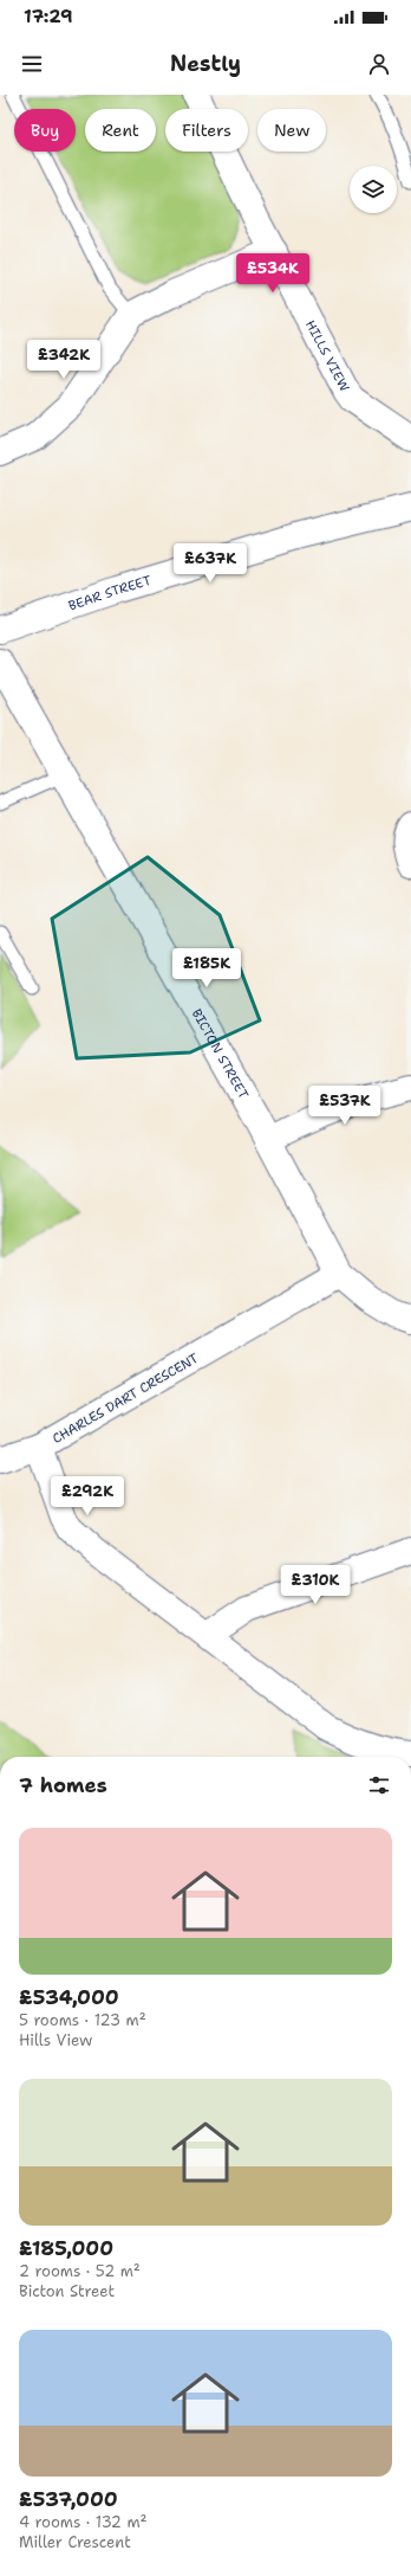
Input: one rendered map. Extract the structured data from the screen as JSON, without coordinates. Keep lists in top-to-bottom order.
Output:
{
  "streets": {
    "street": [
      "HILLS VIEW",
      "BEAR STREET",
      "BICTON STREET",
      "CHARLES DART CRESCENT"
    ]
  },
  "crossings": [
    ["BICTON STREET", "CHARLES DART CRESCENT"]
  ],
  "page": {
    "status": "17:29",
    "header": "Nestly",
    "chip": [
      "Buy",
      "Rent",
      "Filters",
      "New"
    ],
    "price": [
      "£534K",
      "£342K",
      "£637K",
      "£185K",
      "£537K",
      "£292K",
      "£310K"
    ],
    "heading": "7 homes",
    "list": [
      {
        "name": "£534,000",
        "note": "5 rooms · 123 m² · Hills View"
      },
      {
        "name": "£185,000",
        "note": "2 rooms · 52 m² · Bicton Street"
      },
      {
        "name": "£537,000",
        "note": "4 rooms · 132 m² · Miller Crescent"
      }
    ]
  }
}
